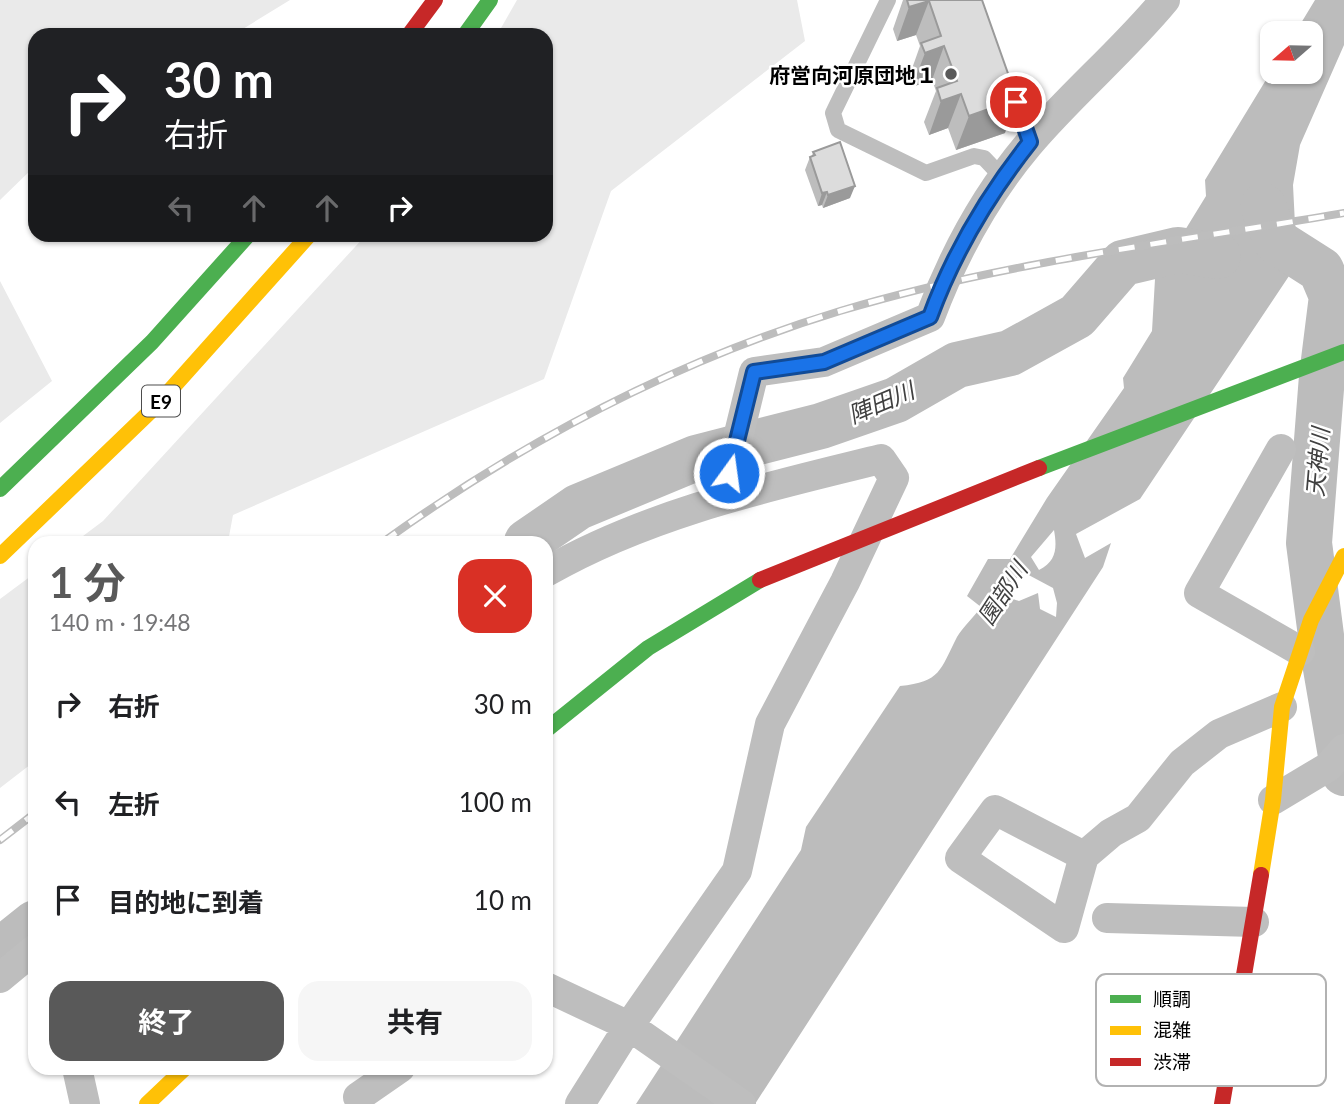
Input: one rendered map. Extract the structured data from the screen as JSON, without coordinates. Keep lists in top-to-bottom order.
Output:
{
  "streets": {
    "main road": ["E9"]
  },
  "water": ["陣田川", "天神川", "園部川"],
  "places": ["府営向河原団地１"],
  "legend": ["順調", "混雑", "渋滞"],
  "north": "left",
  "page": {
    "turn": ["30 m", "右折"],
    "heading": ["1 分", "140 m · 19:48"],
    "list": [
      {
        "name": "右折",
        "value": "30 m"
      },
      {
        "name": "左折",
        "value": "100 m"
      },
      {
        "name": "目的地に到着",
        "value": "10 m"
      }
    ],
    "buttons": ["終了", "共有"]
  }
}
